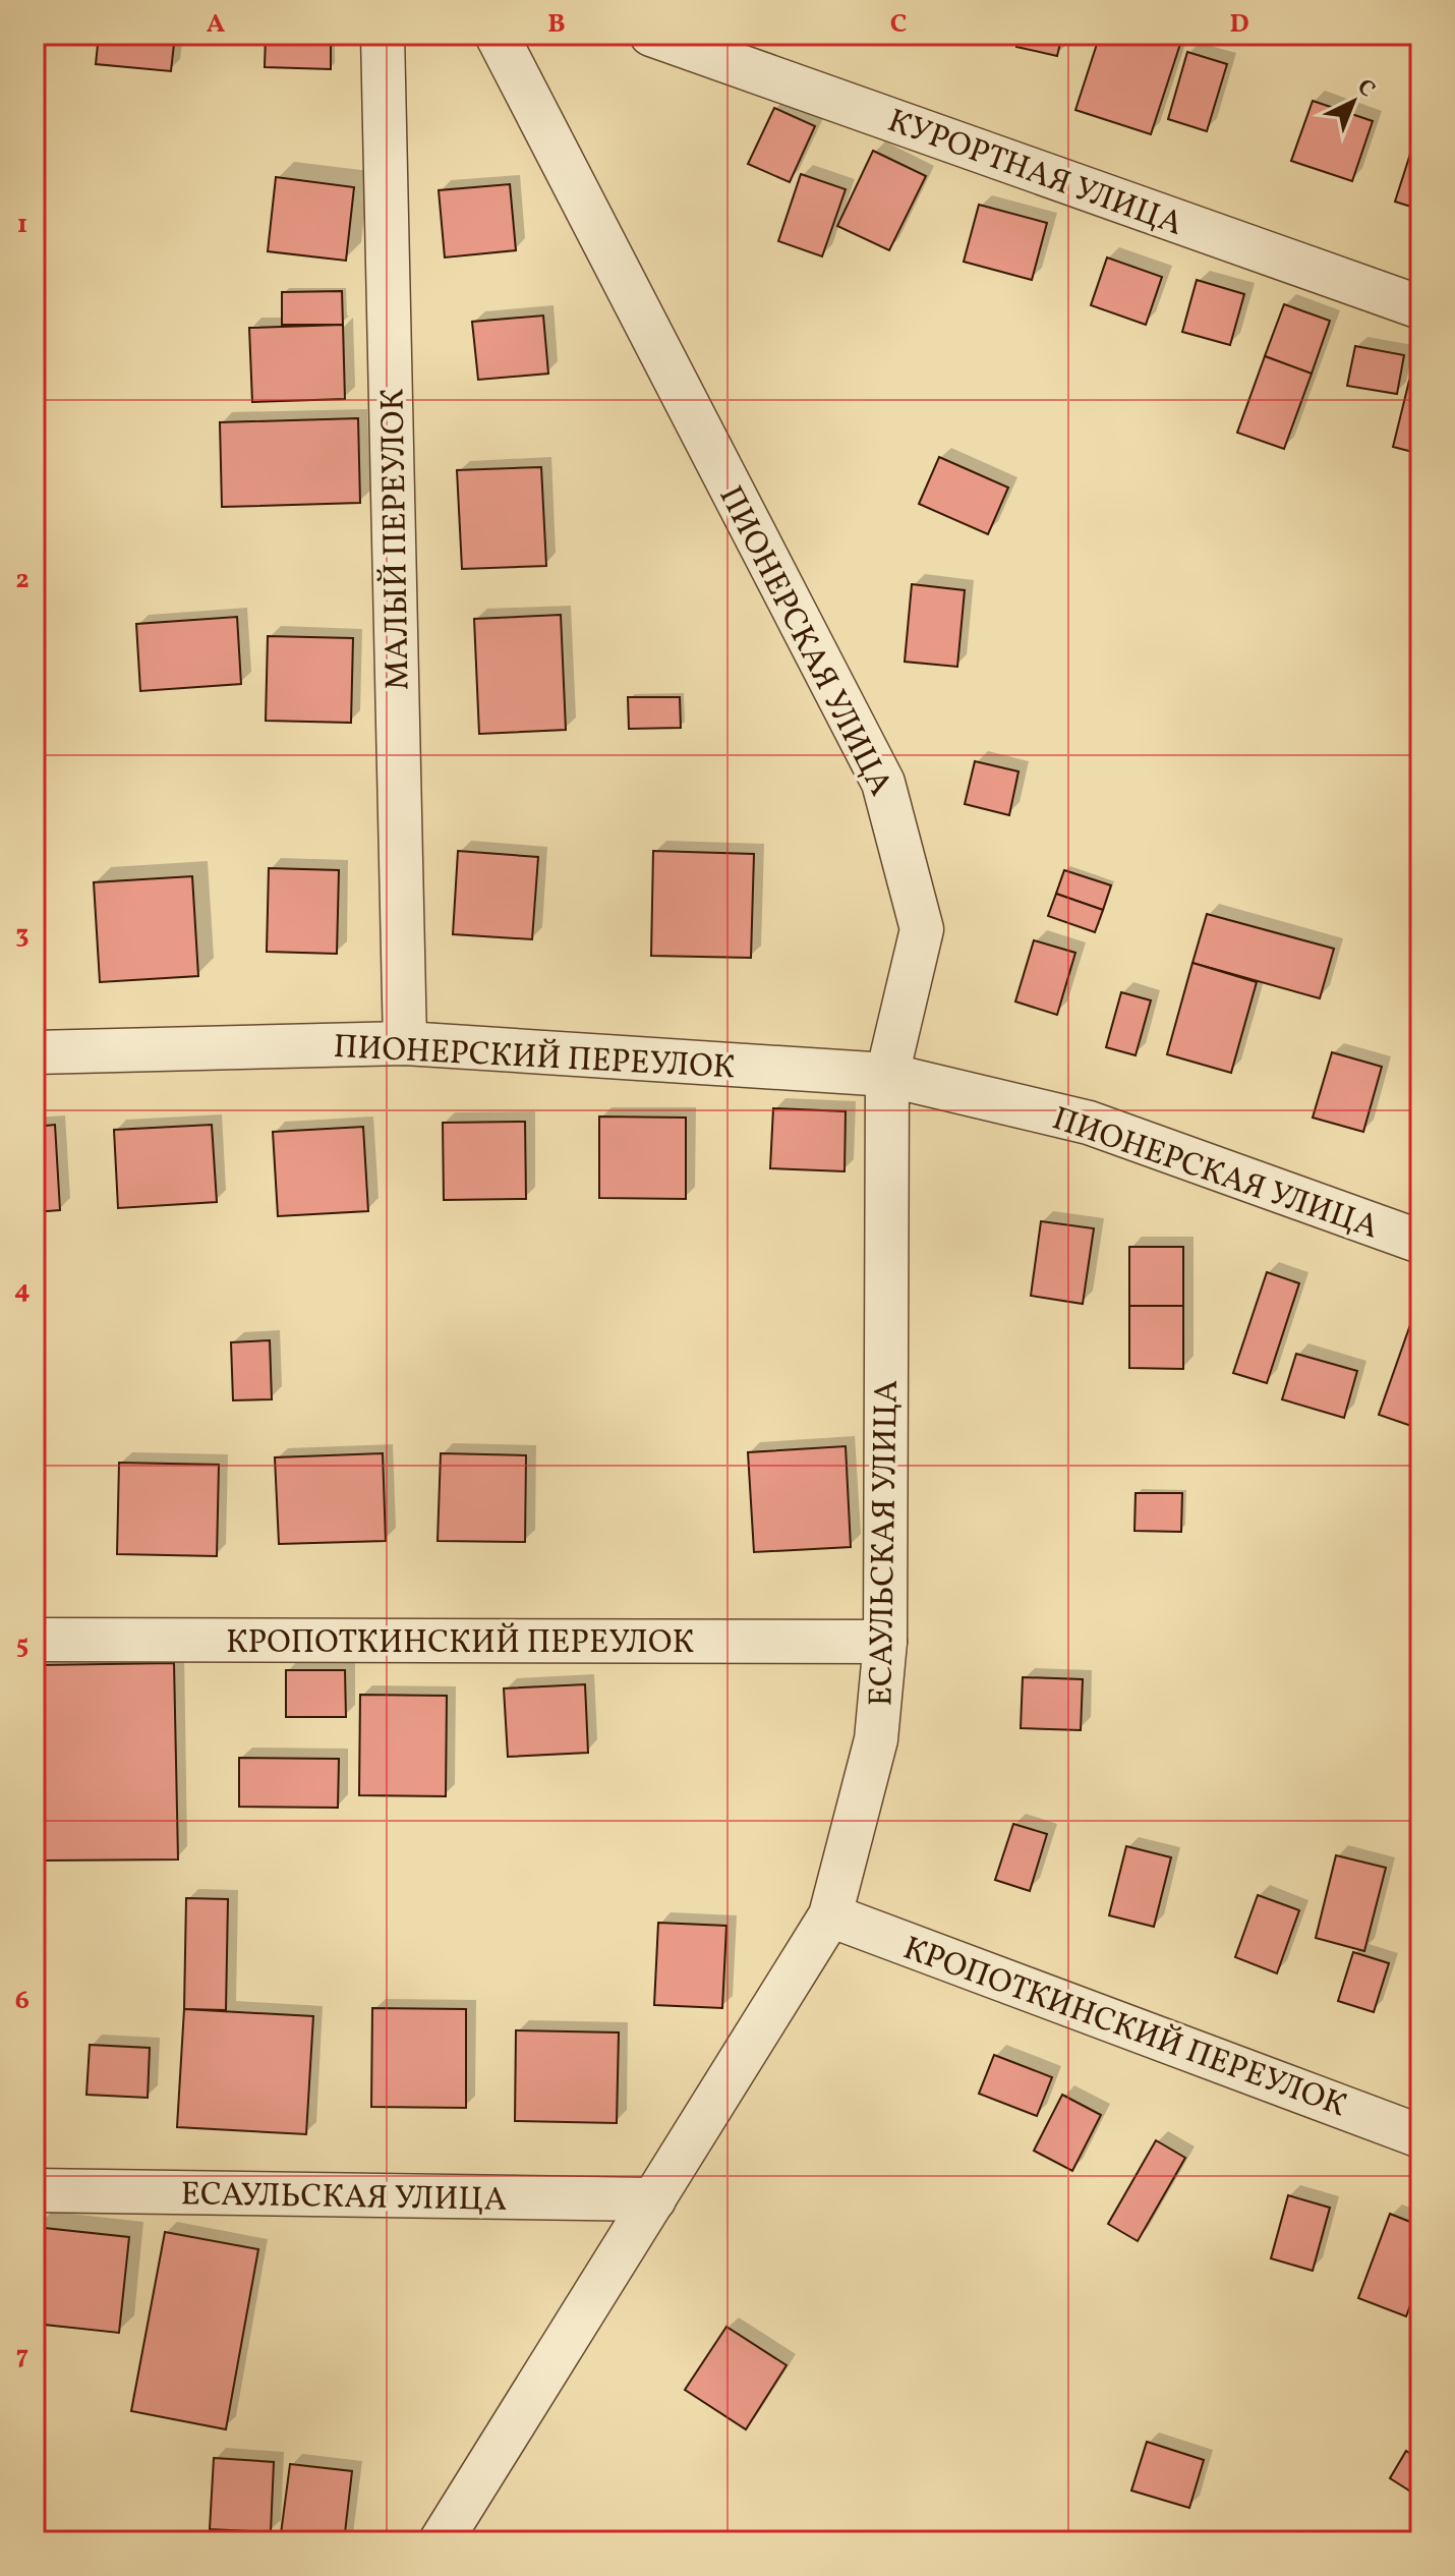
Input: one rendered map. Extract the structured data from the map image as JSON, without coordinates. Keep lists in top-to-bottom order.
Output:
{
  "streets": {
    "street": [
      "КУРОРТНАЯ УЛИЦА",
      "МАЛЫЙ ПЕРЕУЛОК",
      "ПИОНЕРСКАЯ УЛИЦА",
      "ПИОНЕРСКИЙ ПЕРЕУЛОК",
      "ЕСАУЛЬСКАЯ УЛИЦА",
      "КРОПОТКИНСКИЙ ПЕРЕУЛОК"
    ]
  },
  "crossings": [
    ["МАЛЫЙ ПЕРЕУЛОК", "ПИОНЕРСКИЙ ПЕРЕУЛОК"],
    ["ПИОНЕРСКАЯ УЛИЦА", "ПИОНЕРСКИЙ ПЕРЕУЛОК"],
    ["ПИОНЕРСКАЯ УЛИЦА", "ЕСАУЛЬСКАЯ УЛИЦА"],
    ["ПИОНЕРСКИЙ ПЕРЕУЛОК", "ЕСАУЛЬСКАЯ УЛИЦА"],
    ["ЕСАУЛЬСКАЯ УЛИЦА", "КРОПОТКИНСКИЙ ПЕРЕУЛОК"]
  ],
  "north": "top right",
  "grid": {
    "columns": [
      "A",
      "B",
      "C",
      "D"
    ],
    "rows": [
      "1",
      "2",
      "3",
      "4",
      "5",
      "6",
      "7"
    ]
  }
}
